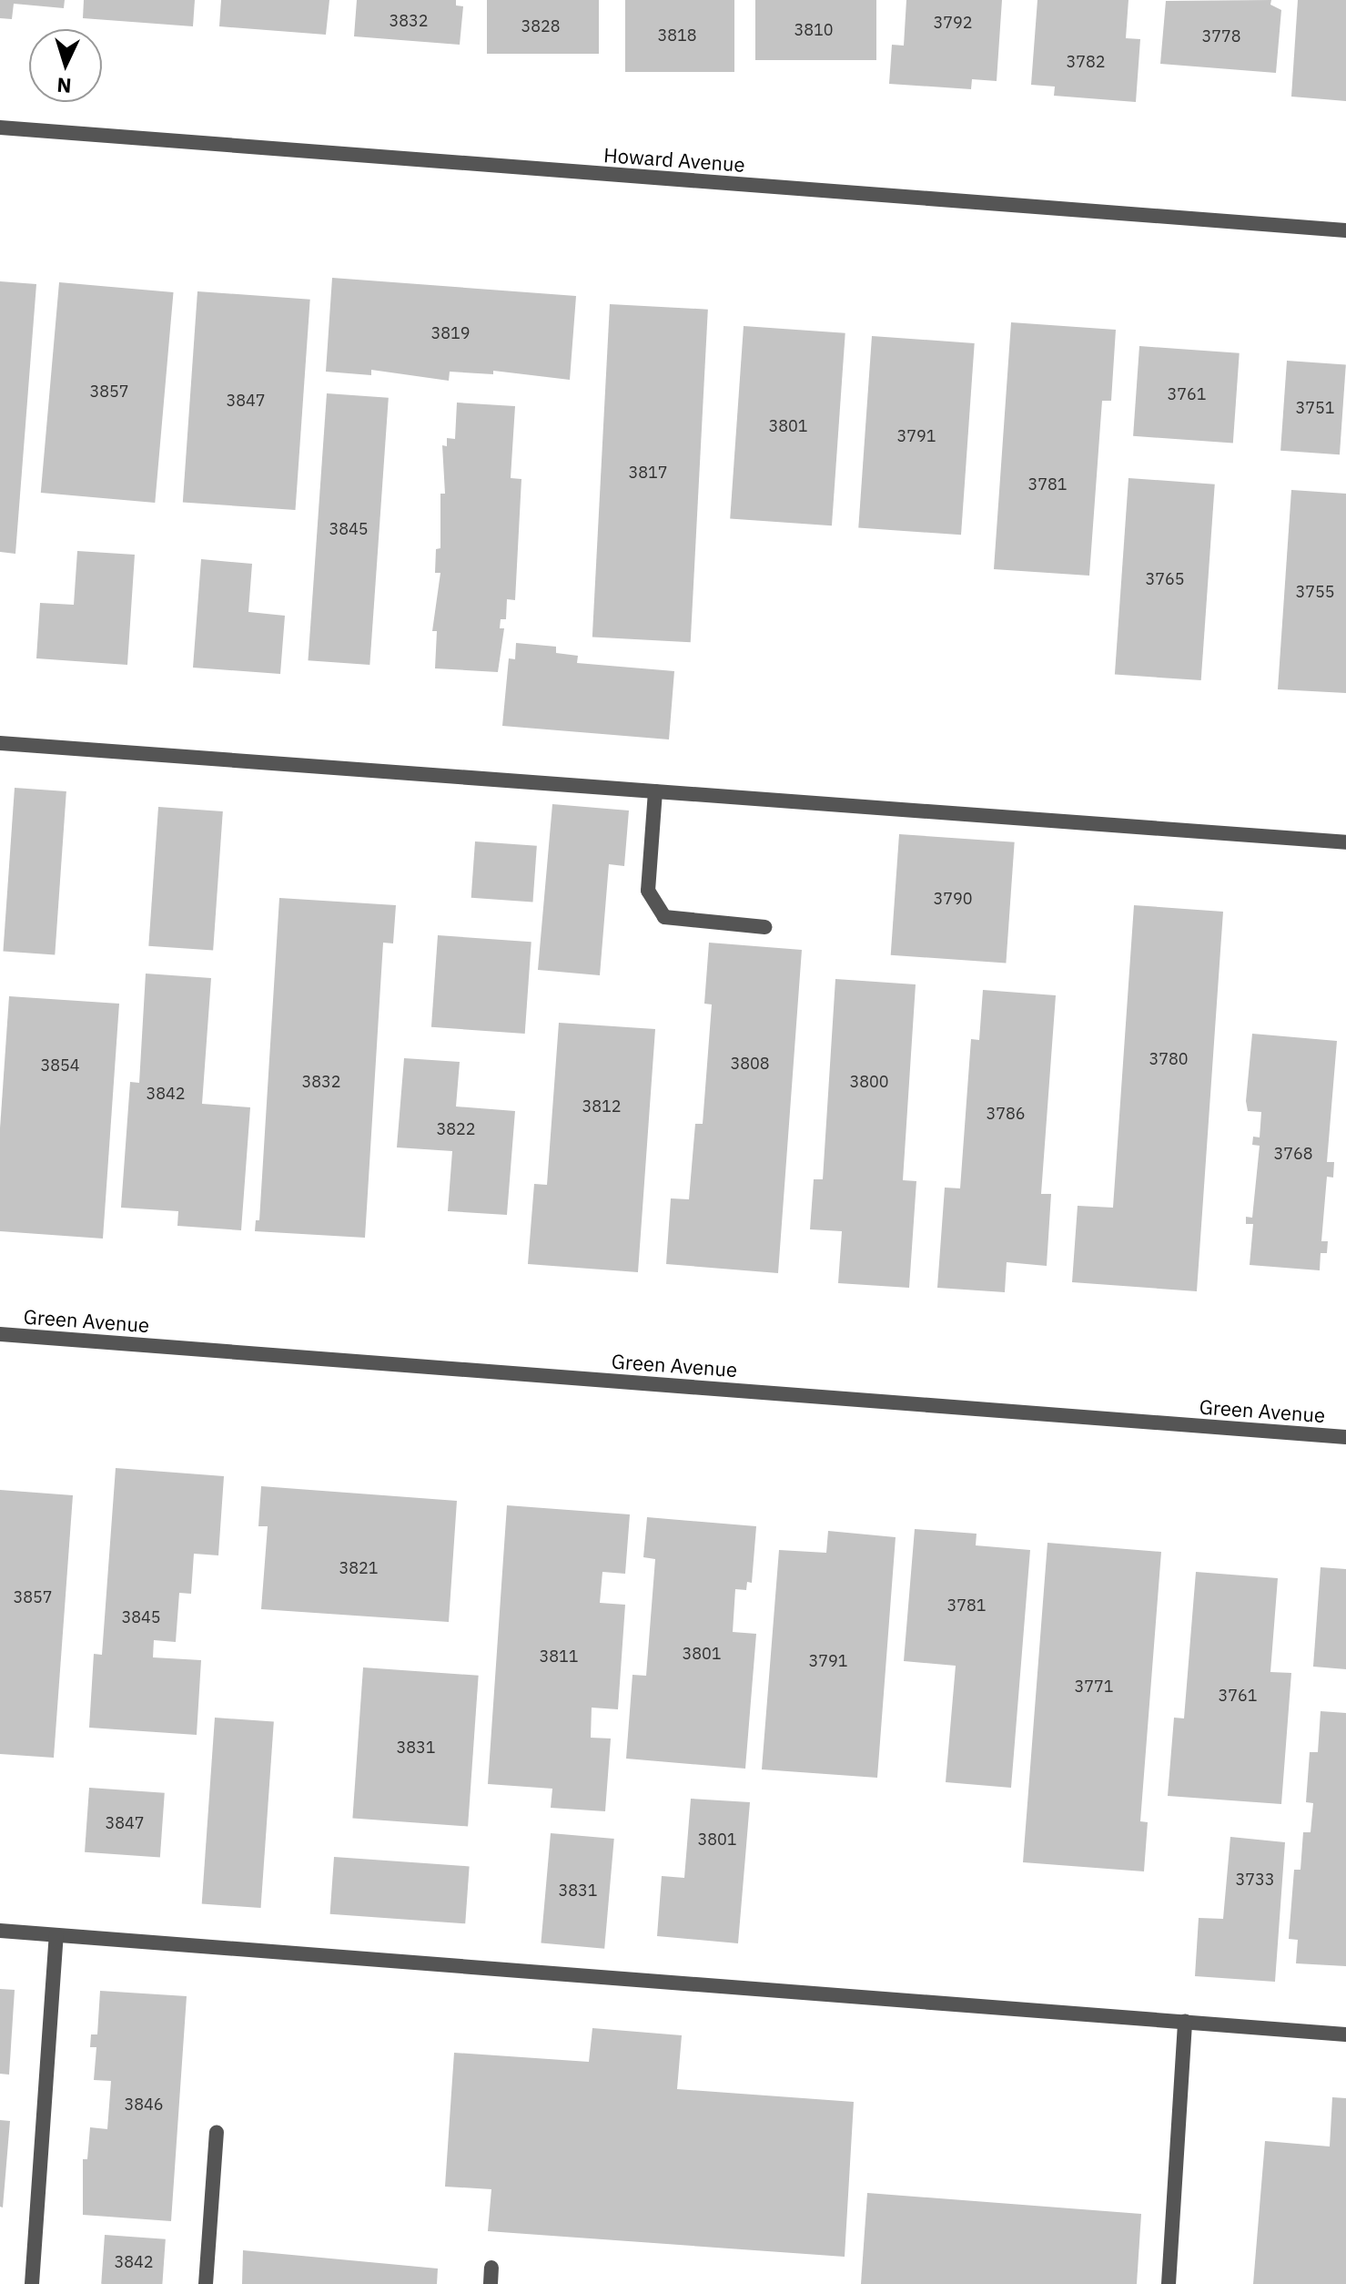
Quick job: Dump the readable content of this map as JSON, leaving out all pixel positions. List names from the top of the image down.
{
  "streets": {
    "street": ["Howard Avenue", "Green Avenue"]
  },
  "house_numbers": [
    "3832",
    "3792",
    "3828",
    "3810",
    "3818",
    "3778",
    "3782",
    "3819",
    "3857",
    "3761",
    "3847",
    "3751",
    "3801",
    "3791",
    "3817",
    "3781",
    "3845",
    "3765",
    "3755",
    "3790",
    "3780",
    "3808",
    "3854",
    "3832",
    "3800",
    "3842",
    "3812",
    "3786",
    "3822",
    "3768",
    "3821",
    "3857",
    "3781",
    "3845",
    "3801",
    "3811",
    "3791",
    "3771",
    "3761",
    "3831",
    "3847",
    "3801",
    "3733",
    "3831",
    "3846",
    "3842"
  ],
  "north": "bottom"
}
